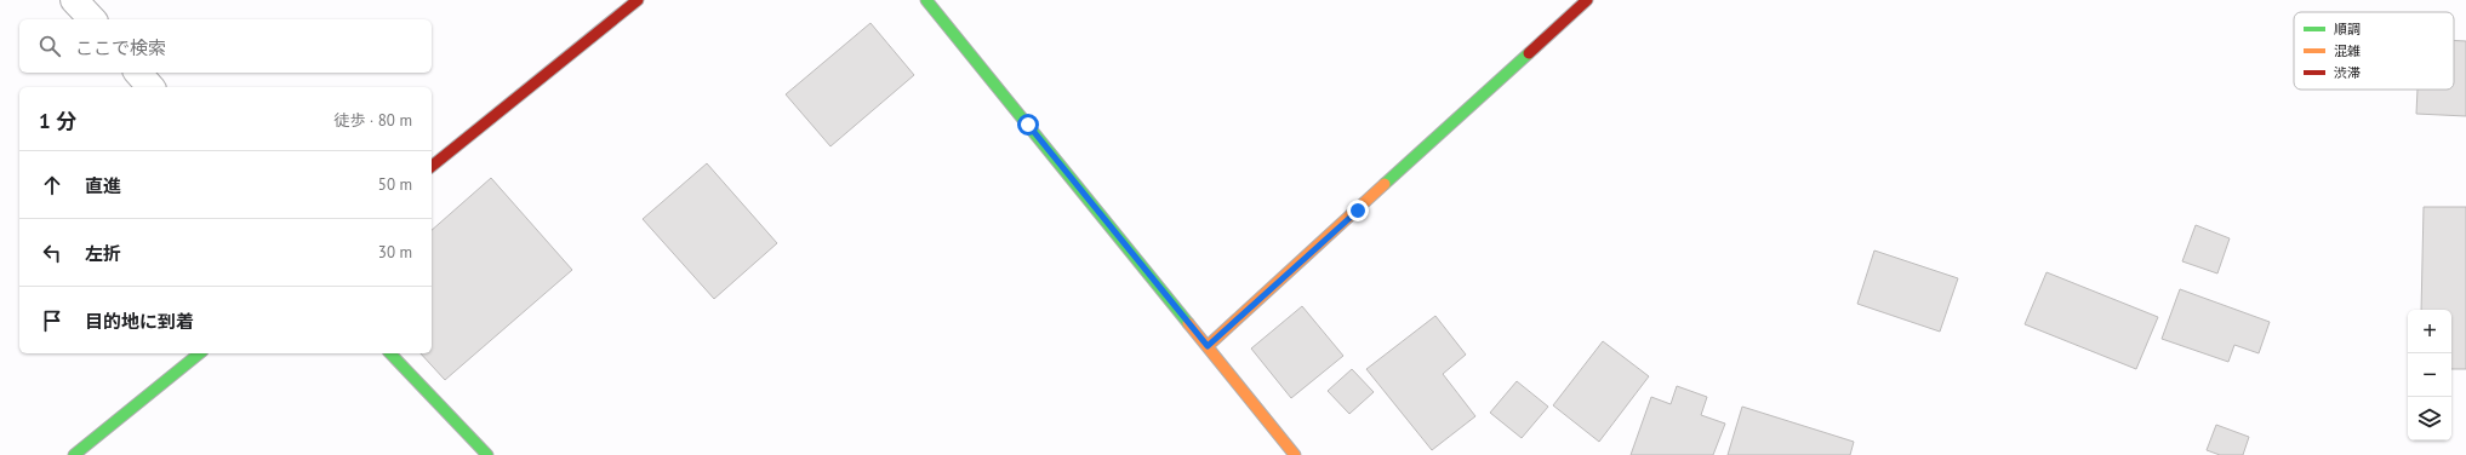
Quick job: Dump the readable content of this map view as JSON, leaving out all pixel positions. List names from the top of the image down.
{
  "legend": ["順調", "混雑", "渋滞"],
  "page": {
    "search": "ここで検索",
    "heading": ["1 分", "徒歩 · 80 m"],
    "list": [
      ["直進", "50 m"],
      ["左折", "30 m"],
      "目的地に到着"
    ],
    "map_buttons": ["+", "−"]
  }
}
